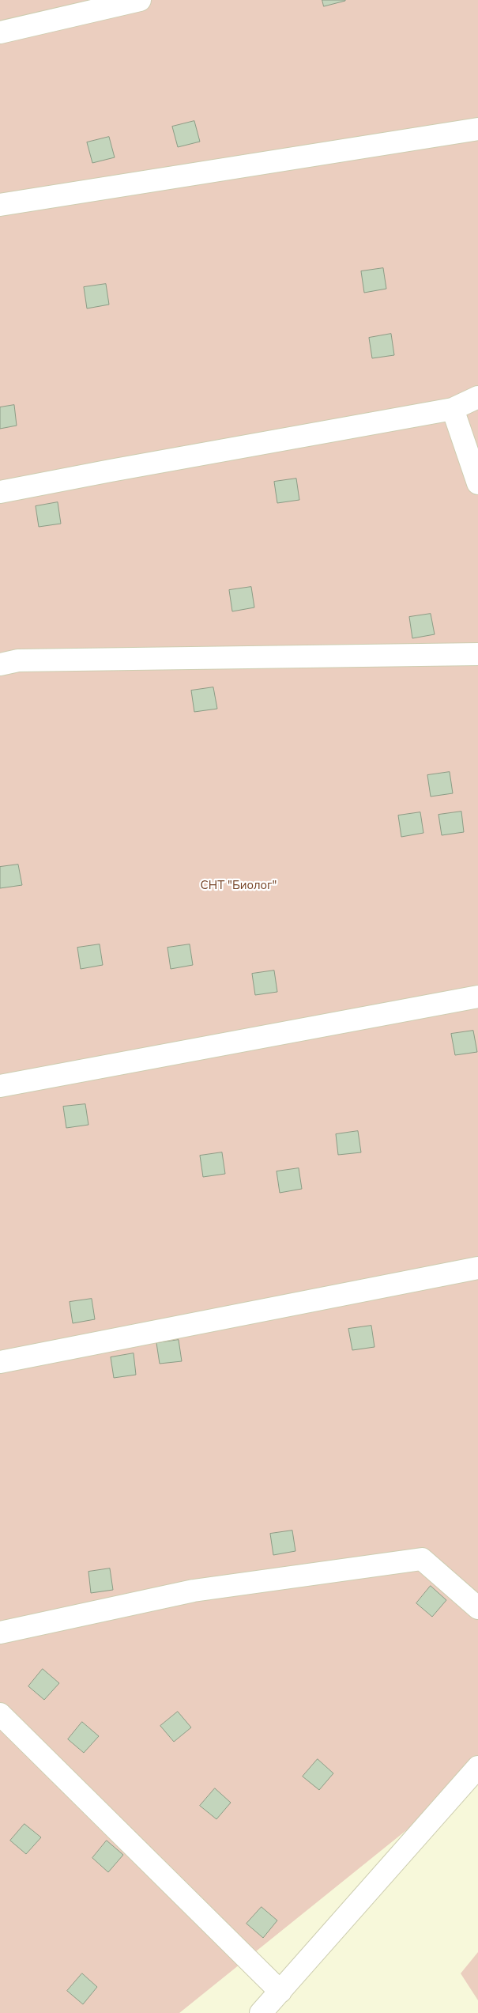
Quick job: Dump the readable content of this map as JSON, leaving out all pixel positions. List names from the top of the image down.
{
  "parks": ["СНТ \"Биолог\""]
}
